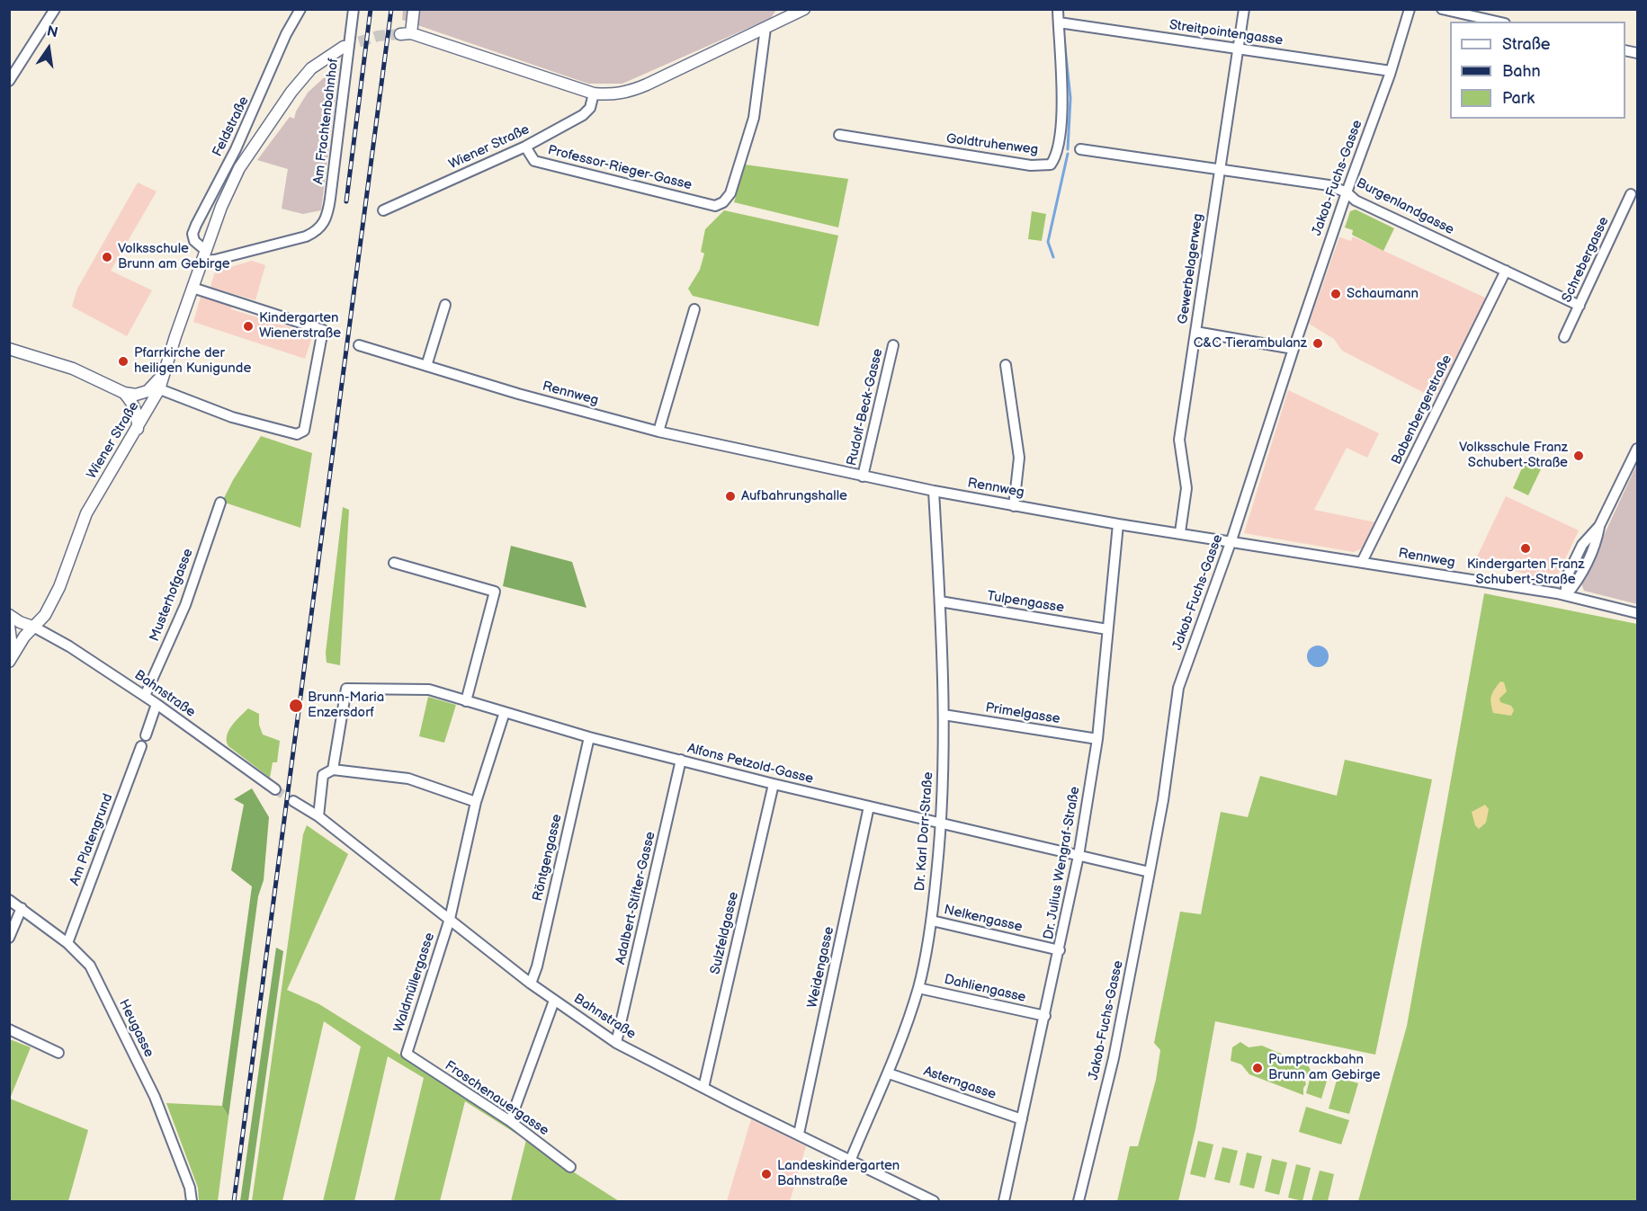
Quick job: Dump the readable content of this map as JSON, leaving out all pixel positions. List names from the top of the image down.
{
  "streets": {
    "main road": ["Wiener Straße"],
    "street": [
      "Streitpointengasse",
      "Am Frachtenbahnhof",
      "Feldstraße",
      "Goldtruhenweg",
      "Professor-Rieger-Gasse",
      "Jakob-Fuchs-Gasse",
      "Burgenlandgasse",
      "Schrebergasse",
      "Gewerbelagerweg",
      "Rennweg",
      "Rudolf-Beck-Gasse",
      "Babenbergerstraße",
      "Musterhofgasse",
      "Tulpengasse",
      "Bahnstraße",
      "Primelgasse",
      "Alfons Petzold-Gasse",
      "Dr. Karl Dorr-Straße",
      "Am Platengrund",
      "Röntgengasse",
      "Dr. Julius Wengraf-Straße",
      "Adalbert-Stifter-Gasse",
      "Nelkengasse",
      "Sulzfeldgasse",
      "Weidengasse",
      "Waldmüllergasse",
      "Dahliengasse",
      "Heugasse",
      "Asterngasse",
      "Froschenauergasse"
    ]
  },
  "crossings": [
    ["Streitpointengasse", "Goldtruhenweg"],
    ["Streitpointengasse", "Jakob-Fuchs-Gasse"],
    ["Streitpointengasse", "Gewerbelagerweg"],
    ["Am Frachtenbahnhof", "Feldstraße"],
    ["Wiener Straße", "Professor-Rieger-Gasse"],
    ["Wiener Straße", "Bahnstraße"],
    ["Jakob-Fuchs-Gasse", "Burgenlandgasse"],
    ["Jakob-Fuchs-Gasse", "Rennweg"],
    ["Jakob-Fuchs-Gasse", "Alfons Petzold-Gasse"],
    ["Burgenlandgasse", "Schrebergasse"],
    ["Burgenlandgasse", "Gewerbelagerweg"],
    ["Burgenlandgasse", "Babenbergerstraße"],
    ["Gewerbelagerweg", "Rennweg"],
    ["Rennweg", "Rudolf-Beck-Gasse"],
    ["Rennweg", "Babenbergerstraße"],
    ["Rennweg", "Dr. Karl Dorr-Straße"],
    ["Rennweg", "Dr. Julius Wengraf-Straße"],
    ["Musterhofgasse", "Bahnstraße"],
    ["Tulpengasse", "Dr. Karl Dorr-Straße"],
    ["Tulpengasse", "Dr. Julius Wengraf-Straße"],
    ["Bahnstraße", "Dr. Karl Dorr-Straße"],
    ["Bahnstraße", "Röntgengasse"],
    ["Bahnstraße", "Adalbert-Stifter-Gasse"],
    ["Bahnstraße", "Sulzfeldgasse"],
    ["Bahnstraße", "Weidengasse"],
    ["Bahnstraße", "Waldmüllergasse"],
    ["Primelgasse", "Dr. Karl Dorr-Straße"],
    ["Primelgasse", "Dr. Julius Wengraf-Straße"],
    ["Alfons Petzold-Gasse", "Dr. Karl Dorr-Straße"],
    ["Alfons Petzold-Gasse", "Röntgengasse"],
    ["Alfons Petzold-Gasse", "Dr. Julius Wengraf-Straße"],
    ["Alfons Petzold-Gasse", "Adalbert-Stifter-Gasse"],
    ["Alfons Petzold-Gasse", "Sulzfeldgasse"],
    ["Alfons Petzold-Gasse", "Weidengasse"],
    ["Alfons Petzold-Gasse", "Waldmüllergasse"],
    ["Dr. Karl Dorr-Straße", "Nelkengasse"],
    ["Dr. Karl Dorr-Straße", "Dahliengasse"],
    ["Dr. Karl Dorr-Straße", "Asterngasse"],
    ["Am Platengrund", "Heugasse"],
    ["Dr. Julius Wengraf-Straße", "Nelkengasse"],
    ["Dr. Julius Wengraf-Straße", "Dahliengasse"],
    ["Dr. Julius Wengraf-Straße", "Asterngasse"],
    ["Waldmüllergasse", "Froschenauergasse"]
  ],
  "places": [
    "Volksschule Brunn am Gebirge",
    "Schaumann",
    "Kindergarten Wienerstraße",
    "C&C Tierambulanz",
    "Pfarrkirche der heiligen Kunigunde",
    "Volksschule Franz Schubert-Straße",
    "Aufbahrungshalle",
    "Kindergarten Franz Schubert-Straße",
    "Brunn-Maria Enzersdorf",
    "Pumptrackbahn Brunn am Gebirge",
    "Landeskindergarten Bahnstraße"
  ],
  "legend": ["Straße", "Bahn", "Park"],
  "north": "top"
}
